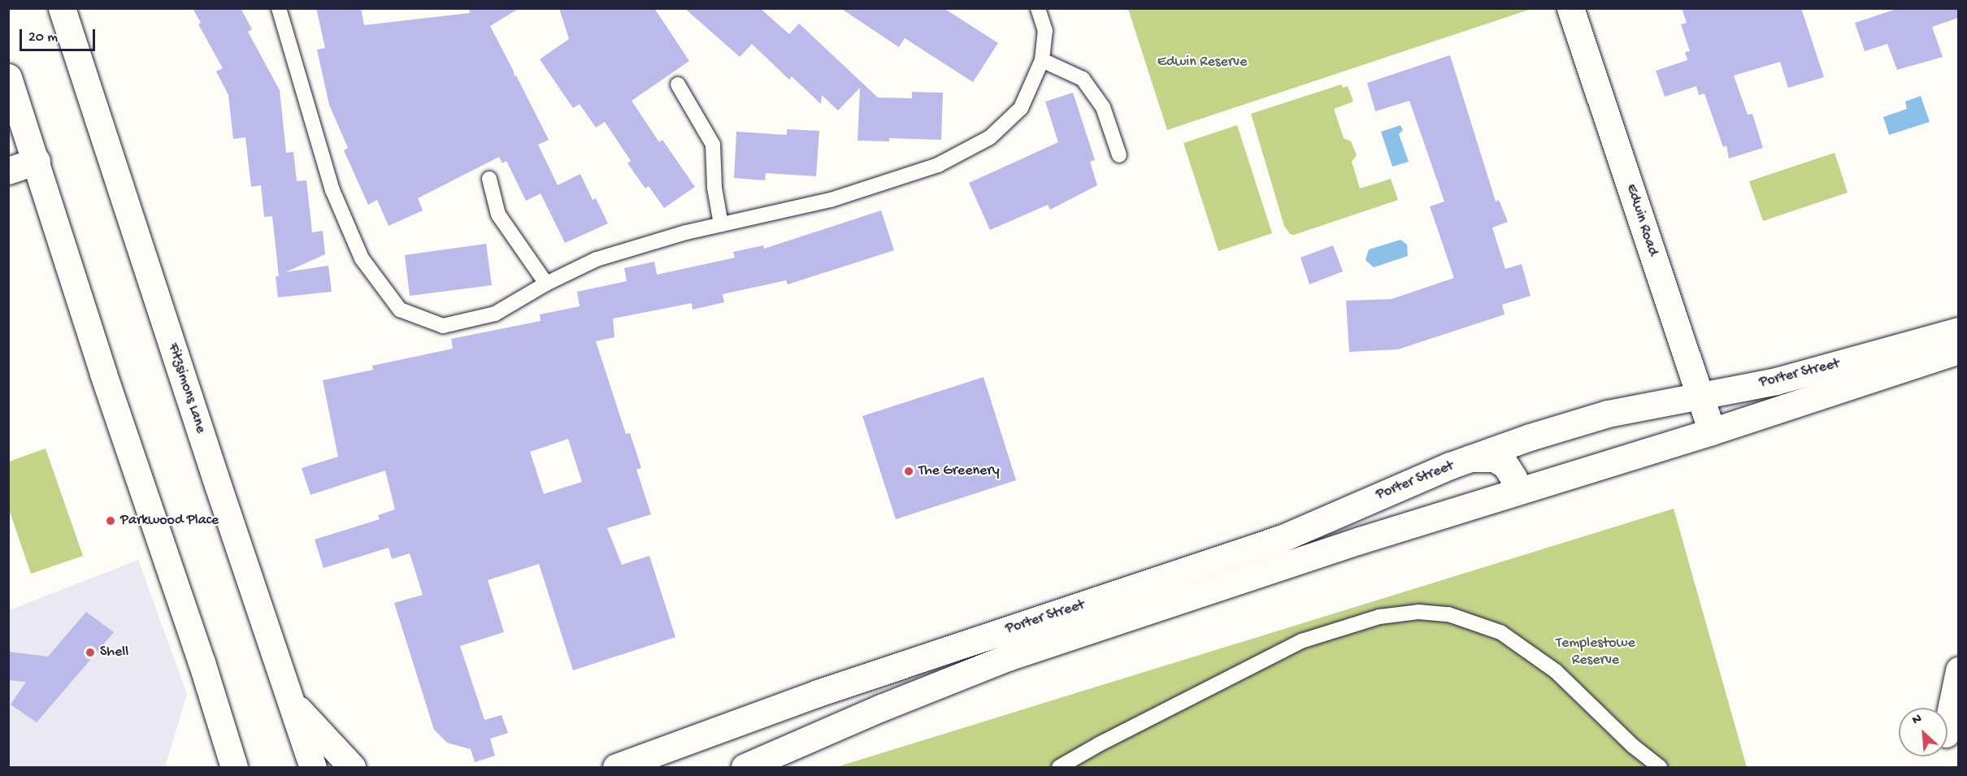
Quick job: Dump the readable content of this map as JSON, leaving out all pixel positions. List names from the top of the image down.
{
  "streets": {
    "main road": ["Edwin Road", "Porter Street", "Fitzsimons Lane"]
  },
  "crossings": [
    ["Edwin Road", "Porter Street"]
  ],
  "parks": ["Edwin Reserve", "Templestowe Reserve"],
  "places": ["The Greenery", "Parkwood Place", "Shell"],
  "scale_bar": "20 m",
  "north": "top left"
}
